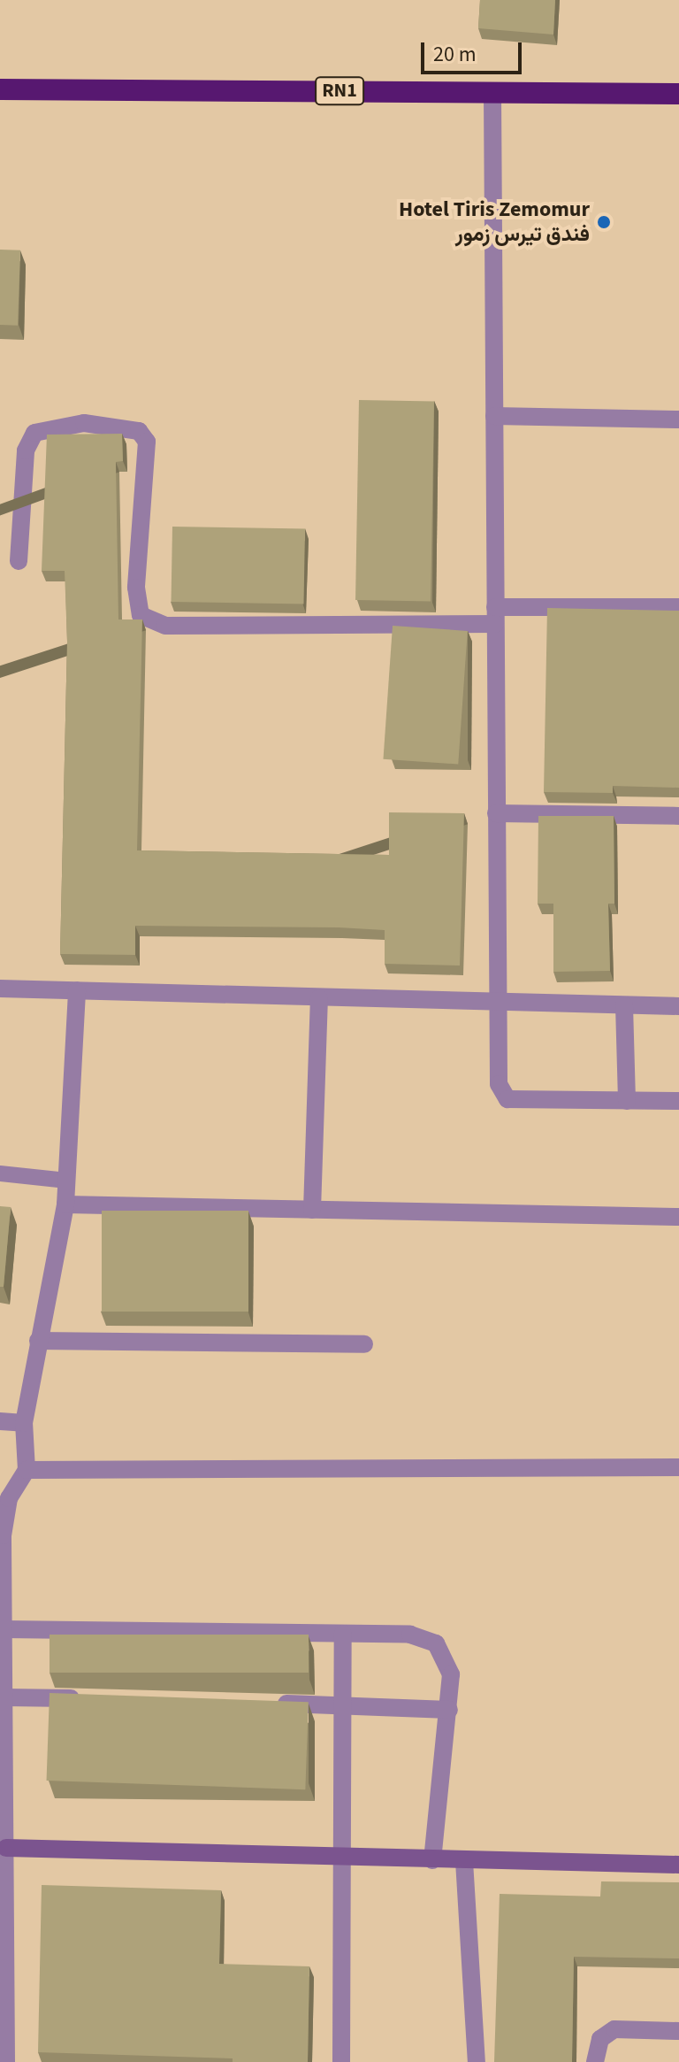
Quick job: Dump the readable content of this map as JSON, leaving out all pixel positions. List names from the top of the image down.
{
  "streets": {
    "highway": ["RN1"]
  },
  "places": ["Hotel Tiris Zemomur فندق تيرس زمور"],
  "scale_bar": "20 m"
}
